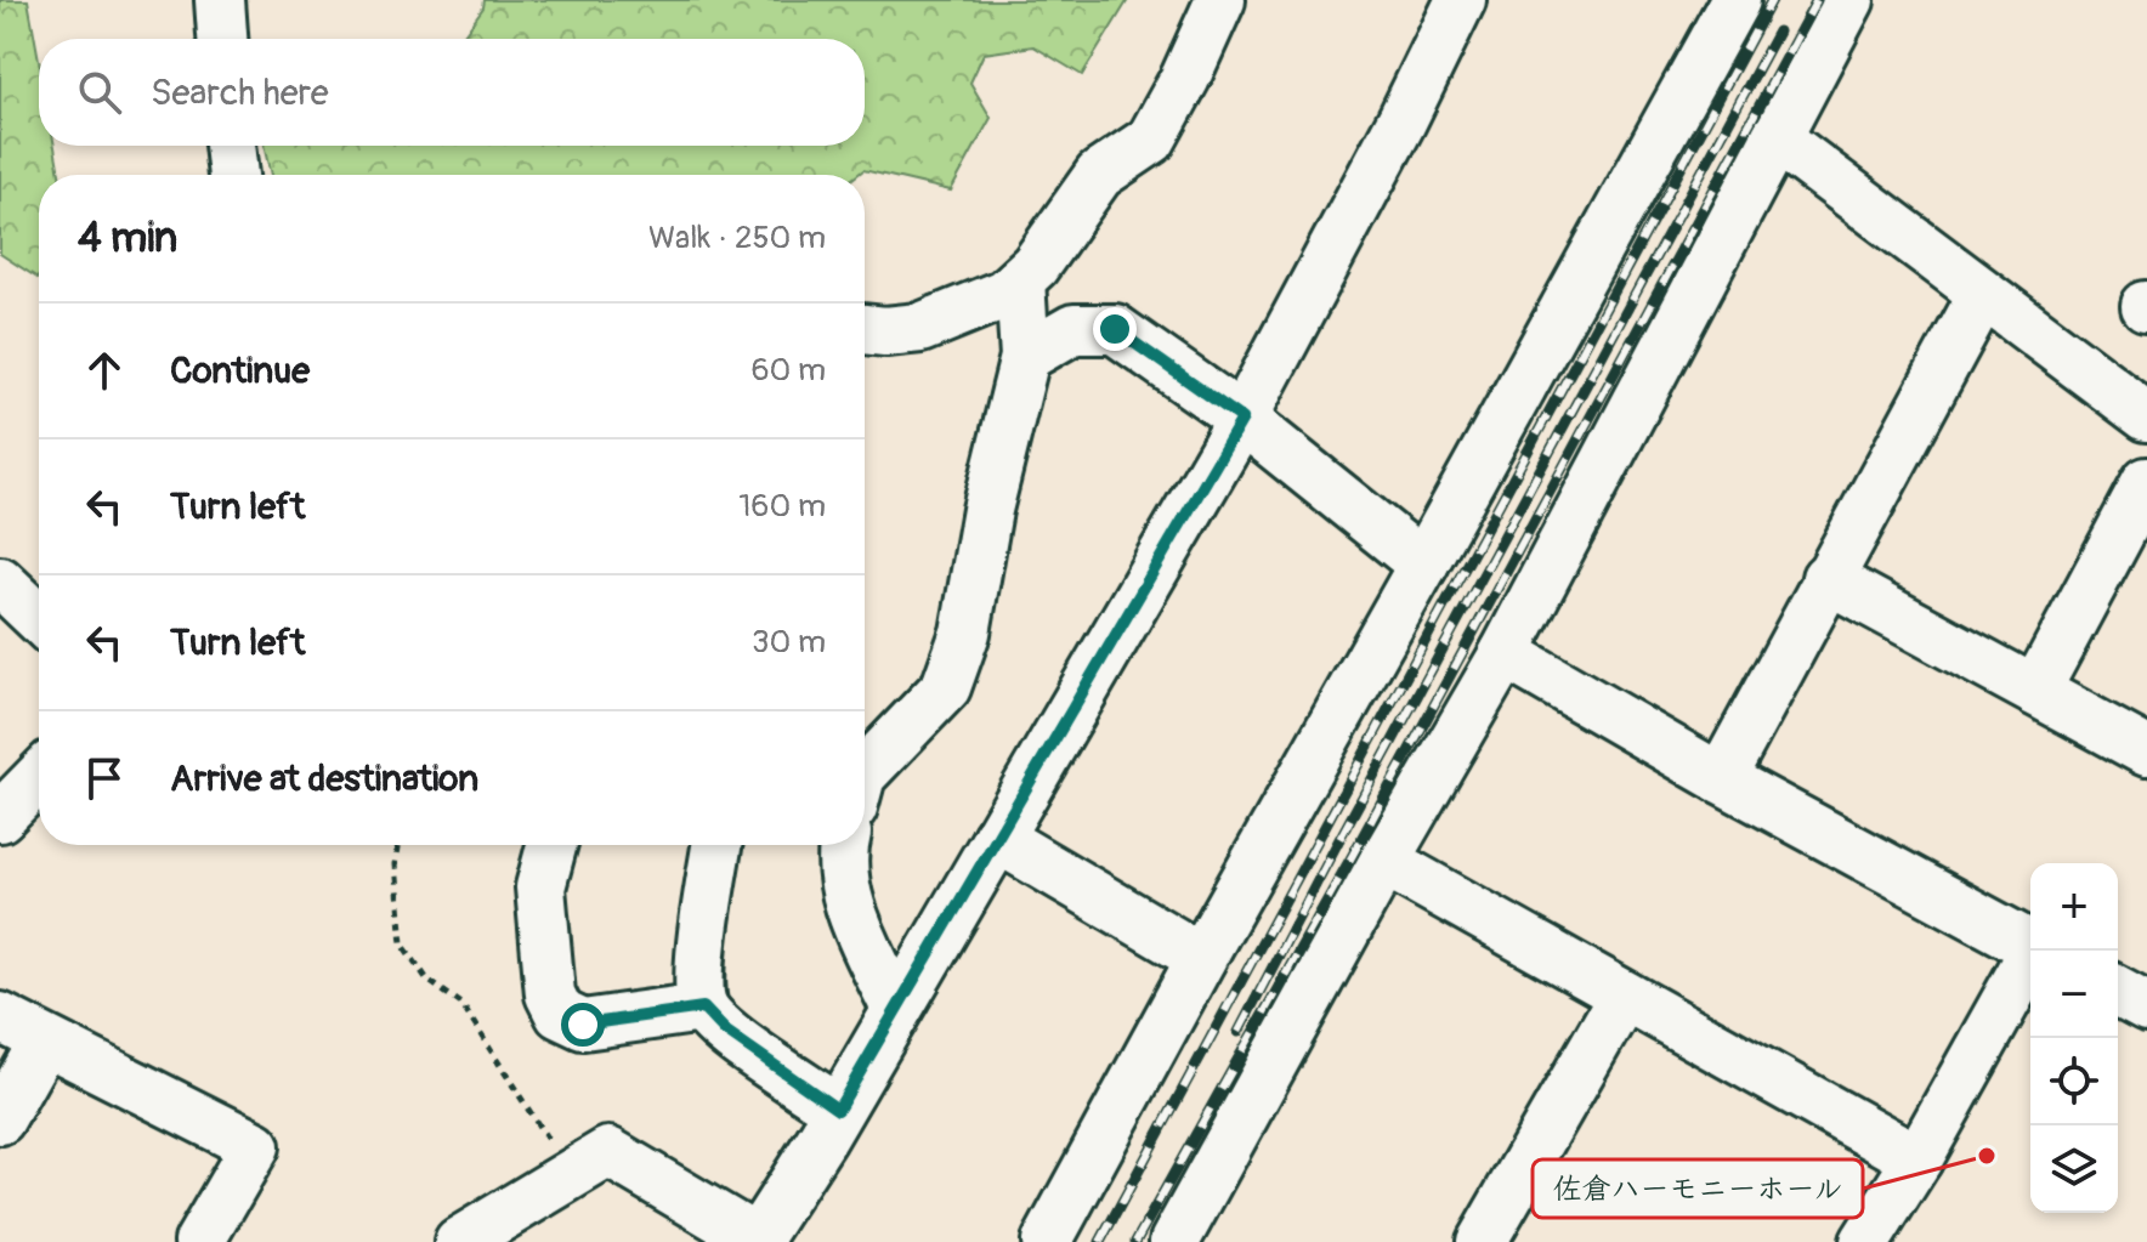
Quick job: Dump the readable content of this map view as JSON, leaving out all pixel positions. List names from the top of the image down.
{
  "places": ["佐倉ハーモニーホール"],
  "page": {
    "search": "Search here",
    "heading": ["4 min", "Walk · 250 m"],
    "list": [
      ["Continue", "60 m"],
      ["Turn left", "160 m"],
      ["Turn left", "30 m"],
      "Arrive at destination"
    ],
    "map_buttons": ["+", "−"]
  }
}
